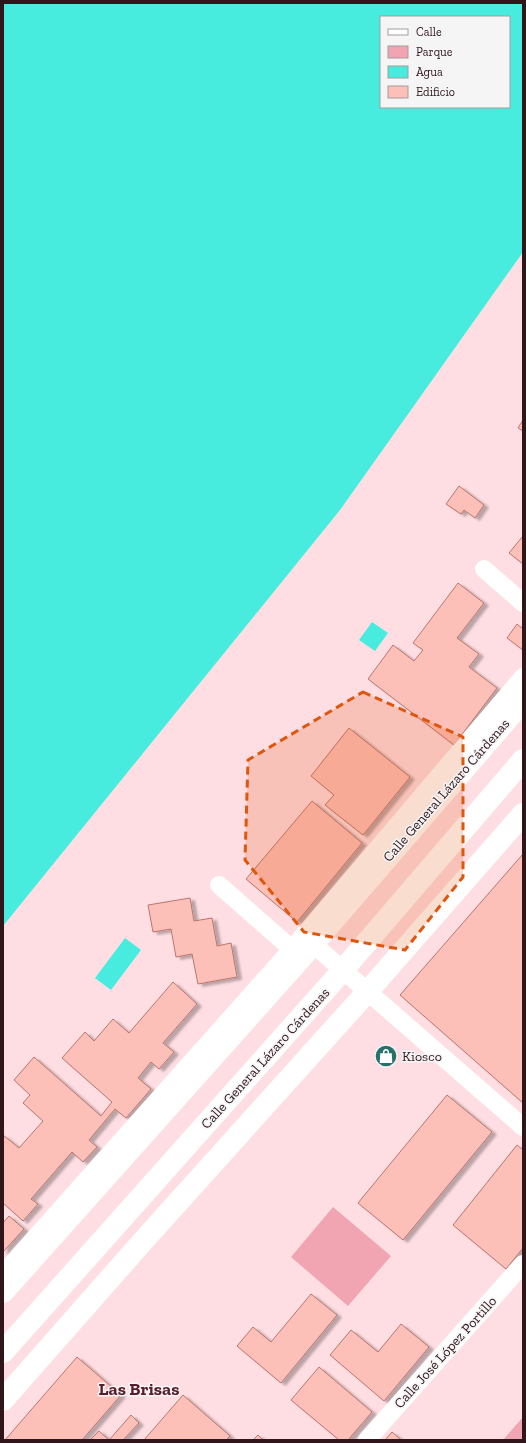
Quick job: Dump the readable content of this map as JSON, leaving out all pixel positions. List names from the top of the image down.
{
  "streets": {
    "street": ["Calle General Lázaro Cárdenas", "Calle José López Portillo"]
  },
  "districts": ["Las Brisas"],
  "places": {
    "shop": ["Kiosco"]
  },
  "legend": [
    "Calle",
    "Parque",
    "Agua",
    "Edificio"
  ]
}
